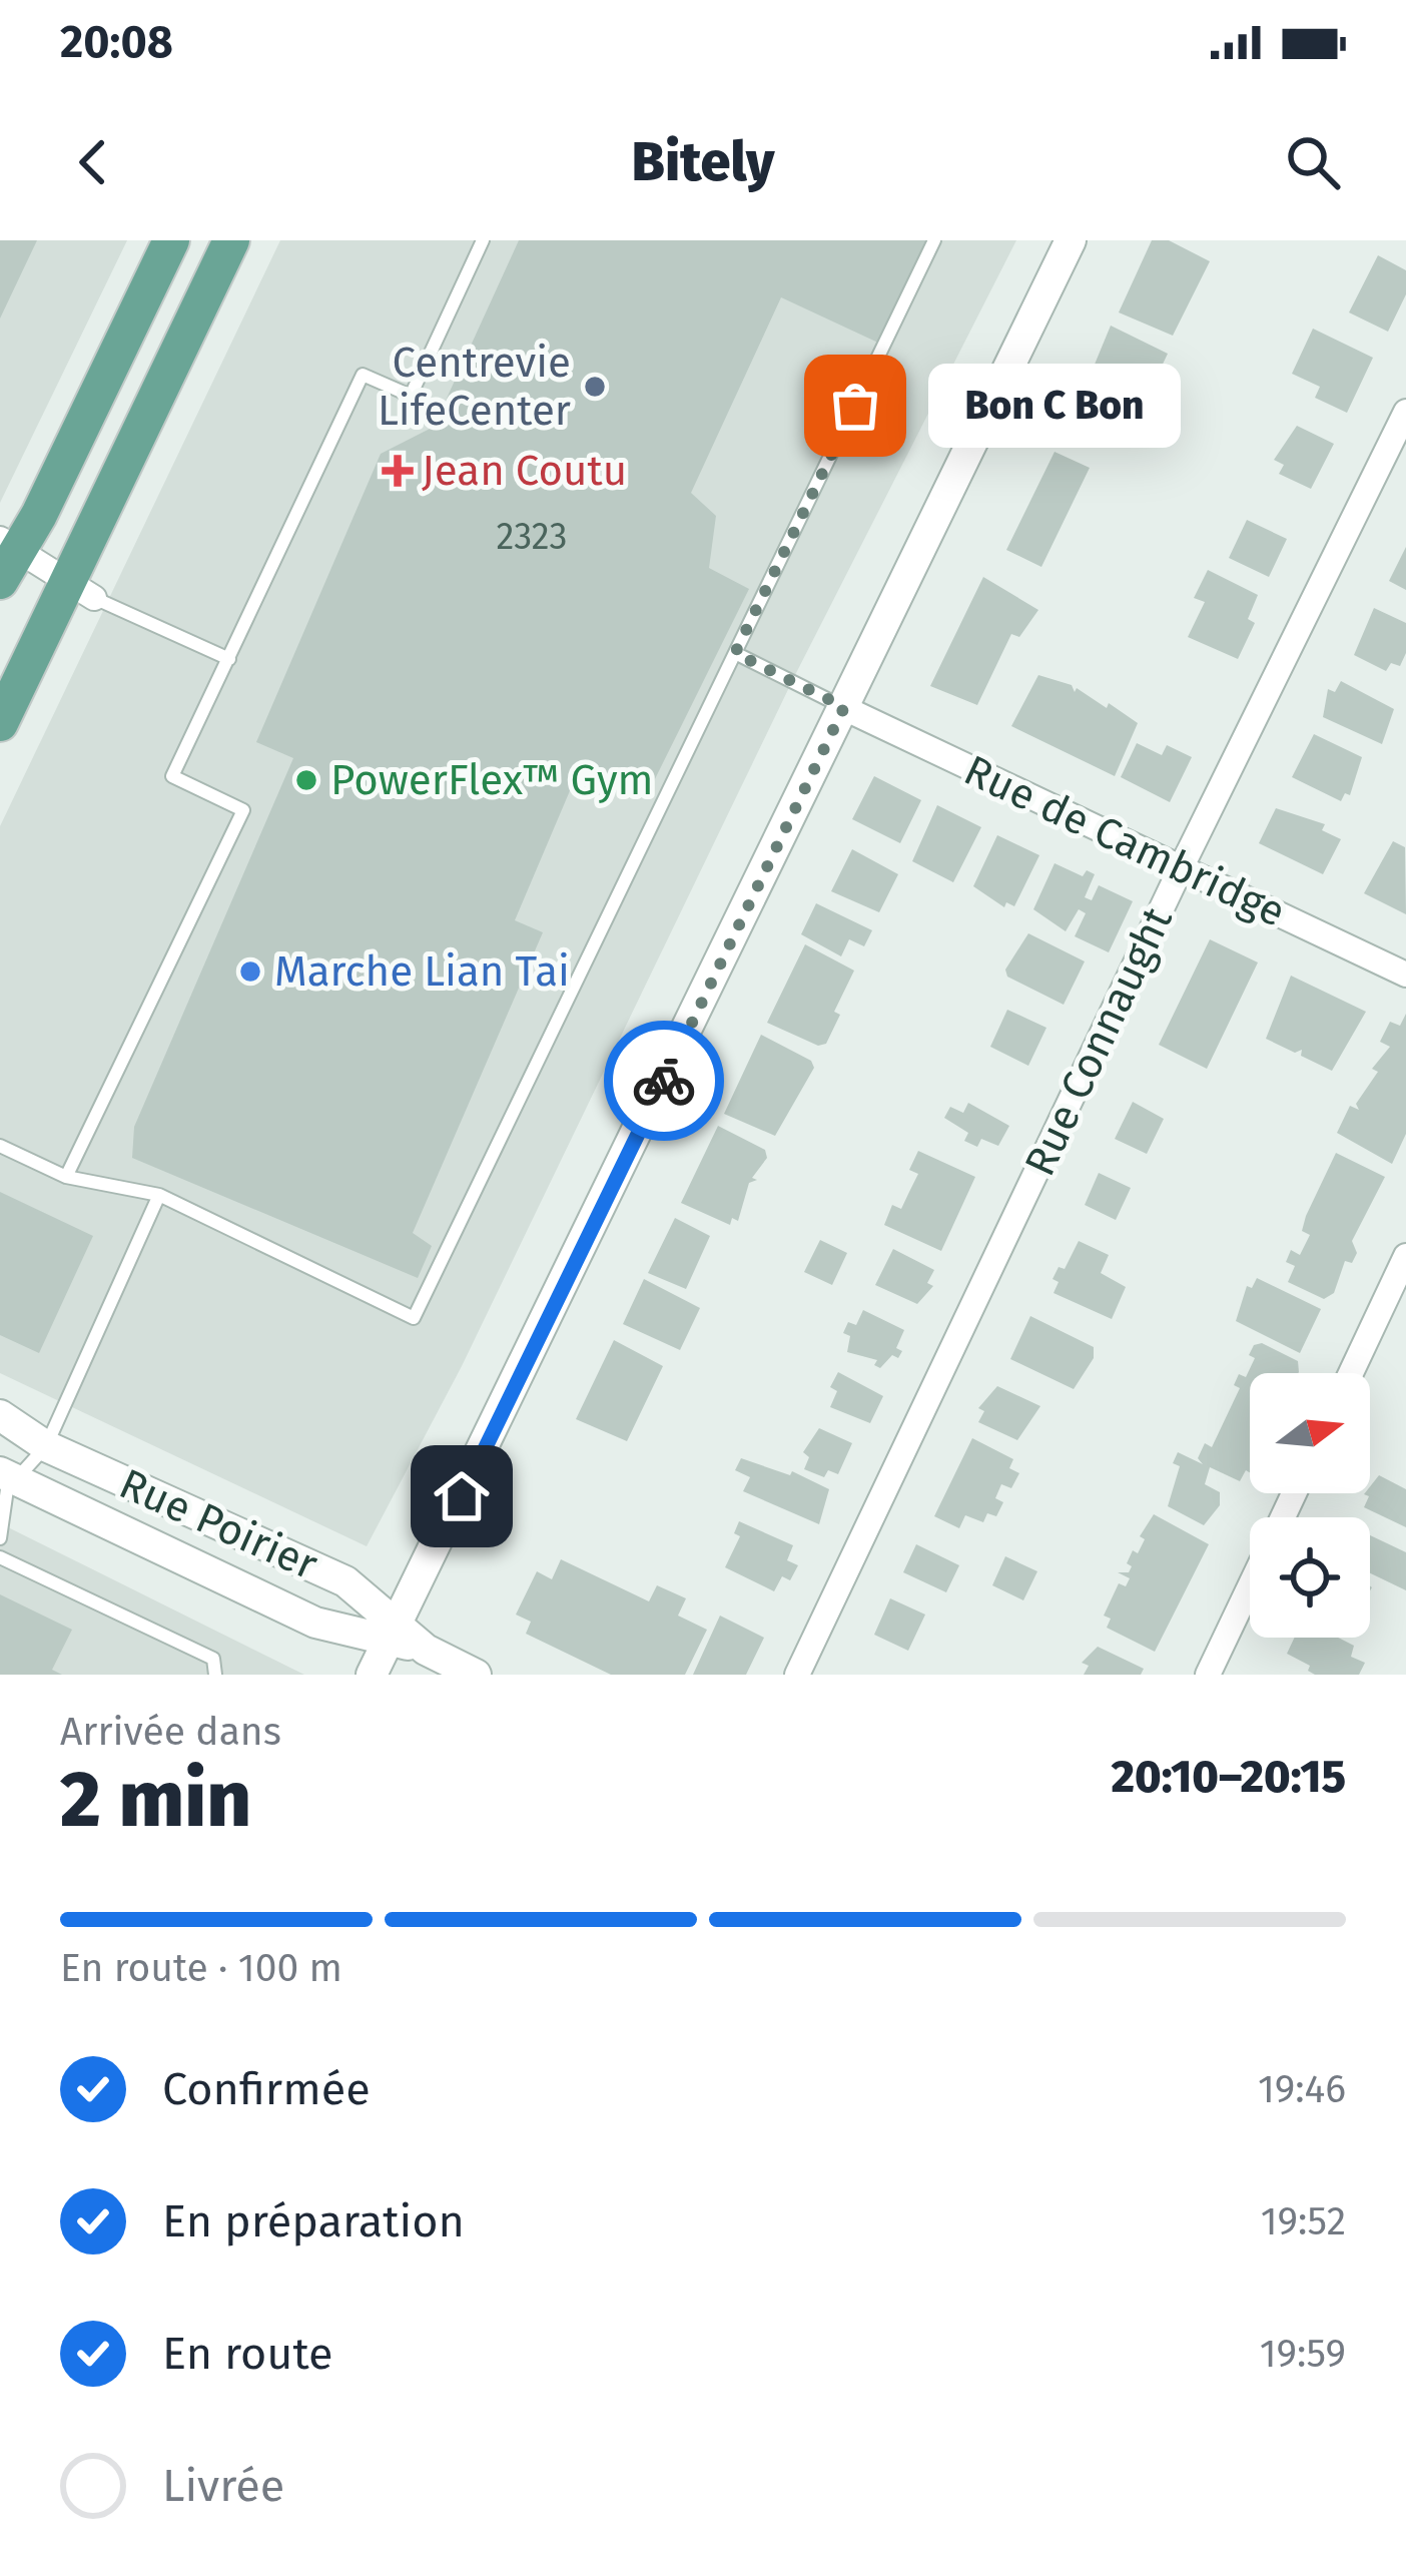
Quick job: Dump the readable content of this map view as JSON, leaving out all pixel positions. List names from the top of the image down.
{
  "streets": {
    "street": ["Rue de Cambridge", "Rue Connaught", "Rue Poirier"]
  },
  "crossings": [
    ["Rue de Cambridge", "Rue Connaught"]
  ],
  "places": {
    "other": [
      "Centrevie LifeCenter",
      "Bon C Bon",
      "PowerFlex™ Gym",
      "Marche Lian Tai"
    ],
    "health": ["Jean Coutu"]
  },
  "house_numbers": ["2323"],
  "north": "right",
  "page": {
    "status": "20:08",
    "header": "Bitely",
    "bubble": "Bon C Bon",
    "heading": ["2 min", "Arrivée dans", "20:10–20:15"],
    "bar": "En route · 100 m",
    "list": [
      ["Confirmée", "19:46"],
      ["En préparation", "19:52"],
      ["En route", "19:59"],
      "Livrée"
    ]
  }
}
